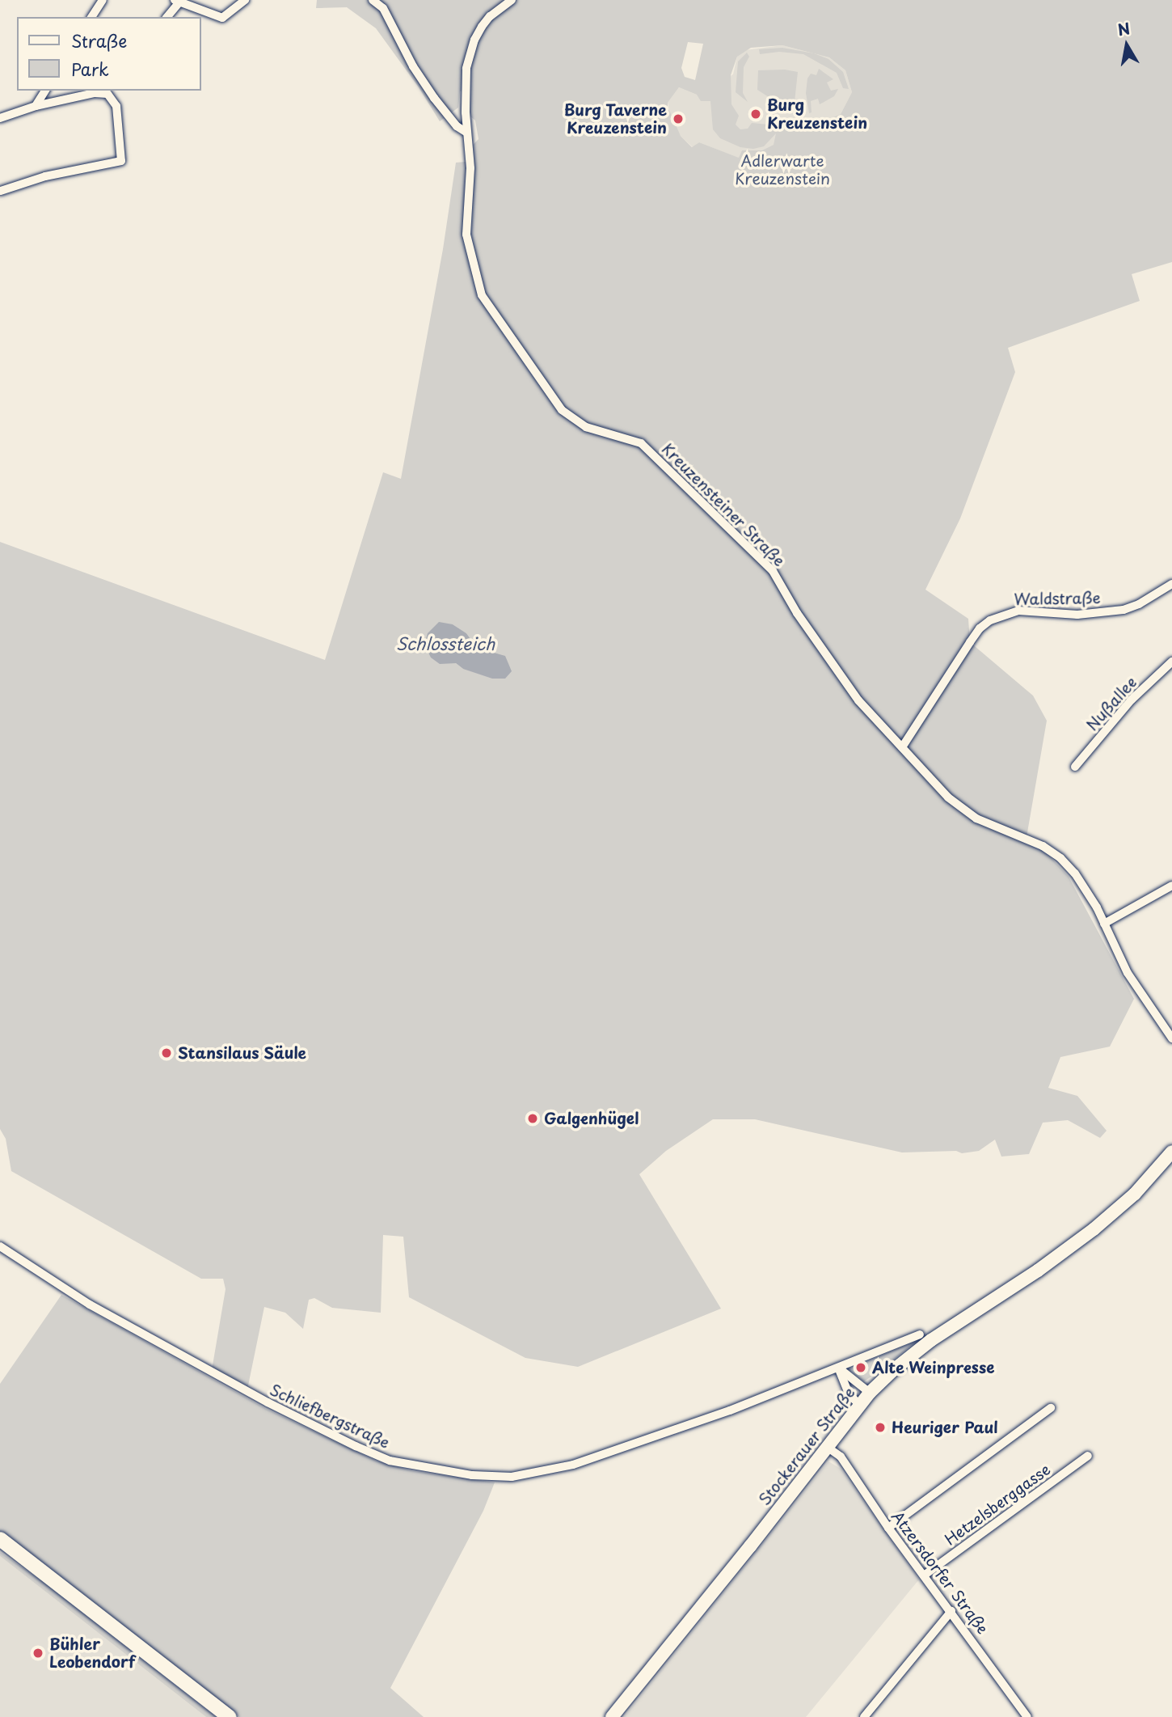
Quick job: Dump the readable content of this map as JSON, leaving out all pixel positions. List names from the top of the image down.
{
  "streets": {
    "street": [
      "Kreuzensteiner Straße",
      "Waldstraße",
      "Nußallee",
      "Schliefbergstraße",
      "Stockerauer Straße",
      "Hetzelsberggasse",
      "Atzersdorfer Straße"
    ]
  },
  "crossings": [
    ["Kreuzensteiner Straße", "Waldstraße"],
    ["Stockerauer Straße", "Atzersdorfer Straße"],
    ["Hetzelsberggasse", "Atzersdorfer Straße"]
  ],
  "water": ["Schlossteich"],
  "parks": ["Adlerwarte Kreuzenstein"],
  "places": [
    "Burg Kreuzenstein",
    "Burg Taverne Kreuzenstein",
    "Stansilaus Säule",
    "Galgenhügel",
    "Alte Weinpresse",
    "Heuriger Paul",
    "Bühler Leobendorf"
  ],
  "legend": ["Straße", "Park"],
  "north": "top"
}
